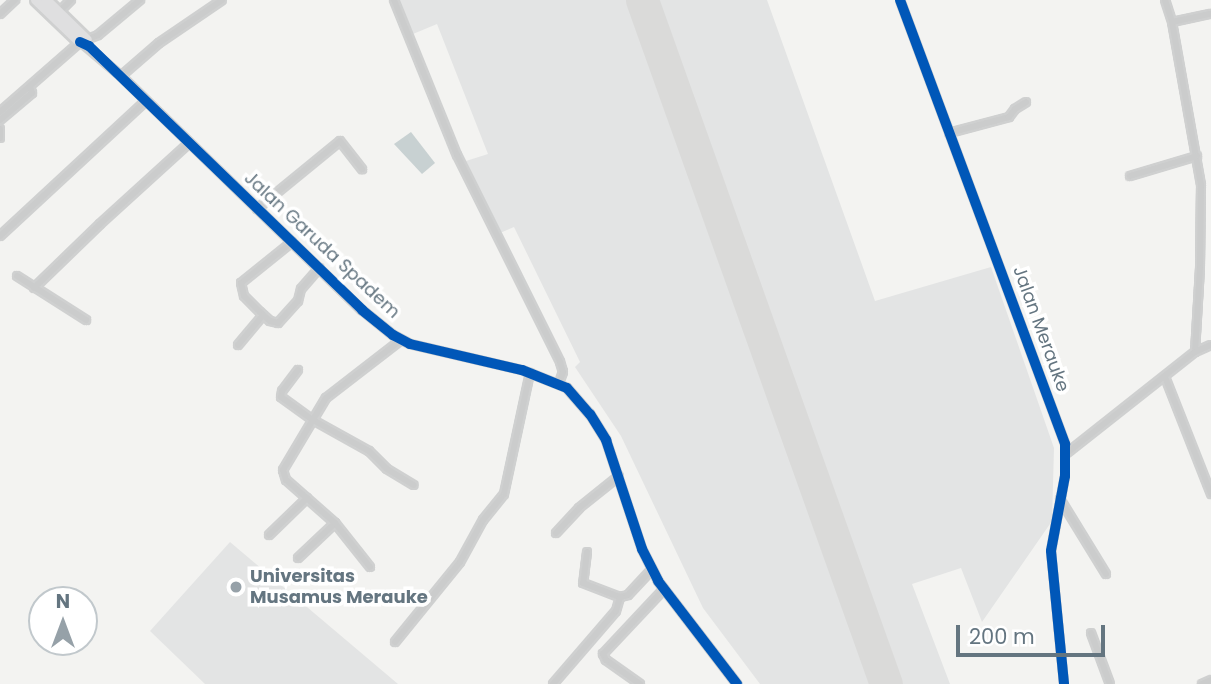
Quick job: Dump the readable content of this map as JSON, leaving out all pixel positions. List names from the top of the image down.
{
  "streets": {
    "street": ["Jalan Garuda Spadem", "Jalan Merauke"]
  },
  "places": ["Universitas Musamus Merauke"],
  "scale_bar": "200 m",
  "north": "top"
}
